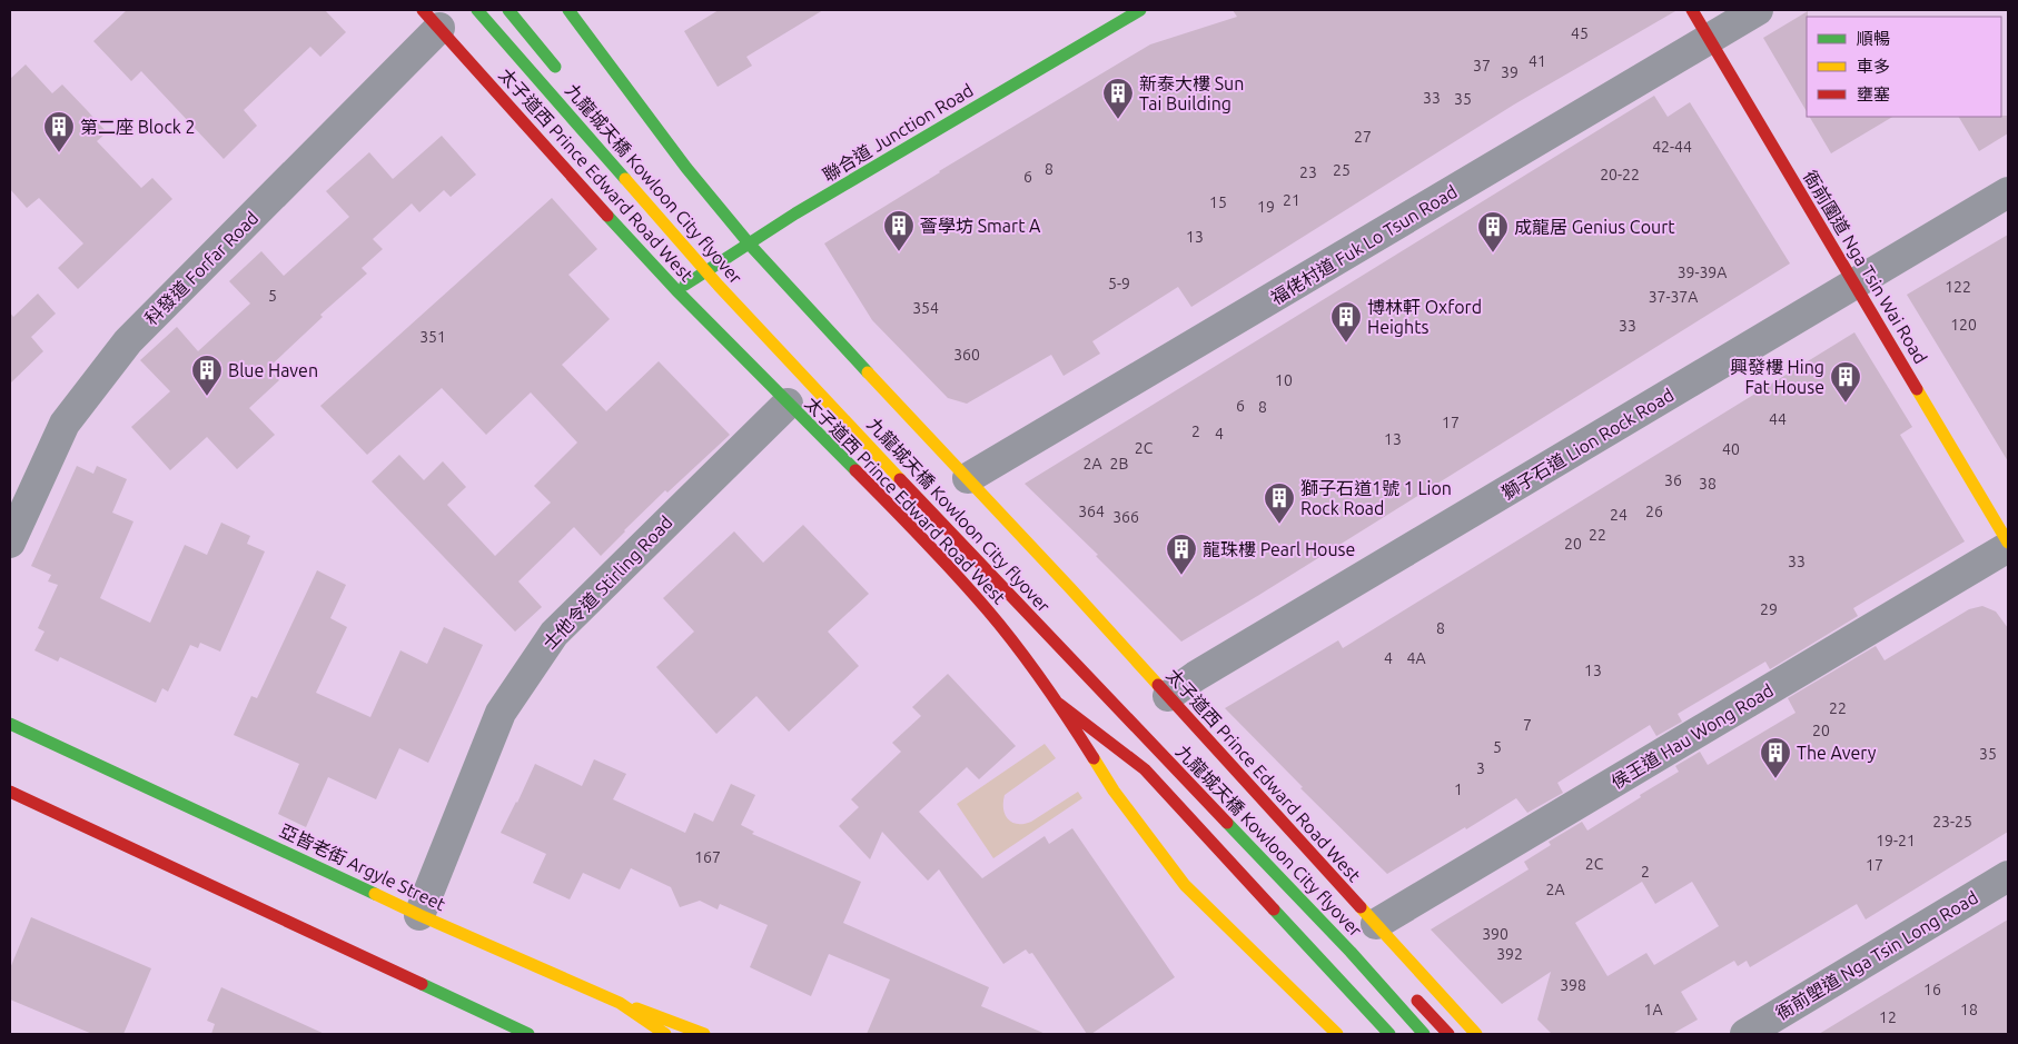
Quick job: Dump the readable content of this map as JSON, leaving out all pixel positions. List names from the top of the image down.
{
  "streets": {
    "main road": [
      "聯合道 Junction Road",
      "太子道西 Prince Edward Road West",
      "九龍城天橋 Kowloon City flyover",
      "衙前圍道 Nga Tsin Wai Road",
      "亞皆老街 Argyle Street"
    ],
    "street": [
      "福佬村道 Fuk Lo Tsun Road",
      "科發道 Forfar Road",
      "獅子石道 Lion Rock Road",
      "士他令道 Stirling Road",
      "侯王道 Hau Wong Road",
      "衙前塱道 Nga Tsin Long Road"
    ]
  },
  "crossings": [
    ["聯合道 Junction Road", "太子道西 Prince Edward Road West"],
    ["太子道西 Prince Edward Road West", "福佬村道 Fuk Lo Tsun Road"],
    ["太子道西 Prince Edward Road West", "科發道 Forfar Road"],
    ["太子道西 Prince Edward Road West", "獅子石道 Lion Rock Road"],
    ["太子道西 Prince Edward Road West", "士他令道 Stirling Road"],
    ["太子道西 Prince Edward Road West", "侯王道 Hau Wong Road"],
    ["福佬村道 Fuk Lo Tsun Road", "衙前圍道 Nga Tsin Wai Road"],
    ["衙前圍道 Nga Tsin Wai Road", "獅子石道 Lion Rock Road"],
    ["士他令道 Stirling Road", "亞皆老街 Argyle Street"]
  ],
  "places": {
    "building": [
      "新泰大樓 Sun Tai Building",
      "第二座 Block 2",
      "薈學坊 Smart A",
      "成龍居 Genius Court",
      "博林軒 Oxford Heights",
      "Blue Haven",
      "興發樓 Hing Fat House",
      "獅子石道1號 1 Lion Rock Road",
      "龍珠樓 Pearl House",
      "The Avery"
    ]
  },
  "house_numbers": [
    "45",
    "41",
    "37",
    "39",
    "33",
    "35",
    "27",
    "42-44",
    "8",
    "25",
    "23",
    "20-22",
    "6",
    "21",
    "15",
    "19",
    "13",
    "39-39A",
    "5-9",
    "122",
    "5",
    "37-37A",
    "354",
    "120",
    "33",
    "351",
    "360",
    "10",
    "6",
    "8",
    "44",
    "17",
    "2",
    "4",
    "13",
    "2C",
    "40",
    "2A",
    "2B",
    "36",
    "38",
    "364",
    "26",
    "24",
    "366",
    "22",
    "20",
    "33",
    "29",
    "8",
    "4",
    "4A",
    "13",
    "22",
    "7",
    "20",
    "5",
    "35",
    "3",
    "1",
    "23-25",
    "19-21",
    "167",
    "2C",
    "17",
    "2",
    "2A",
    "390",
    "392",
    "398",
    "16",
    "1A",
    "18",
    "12"
  ],
  "legend": ["順暢", "車多", "壅塞"]
}
